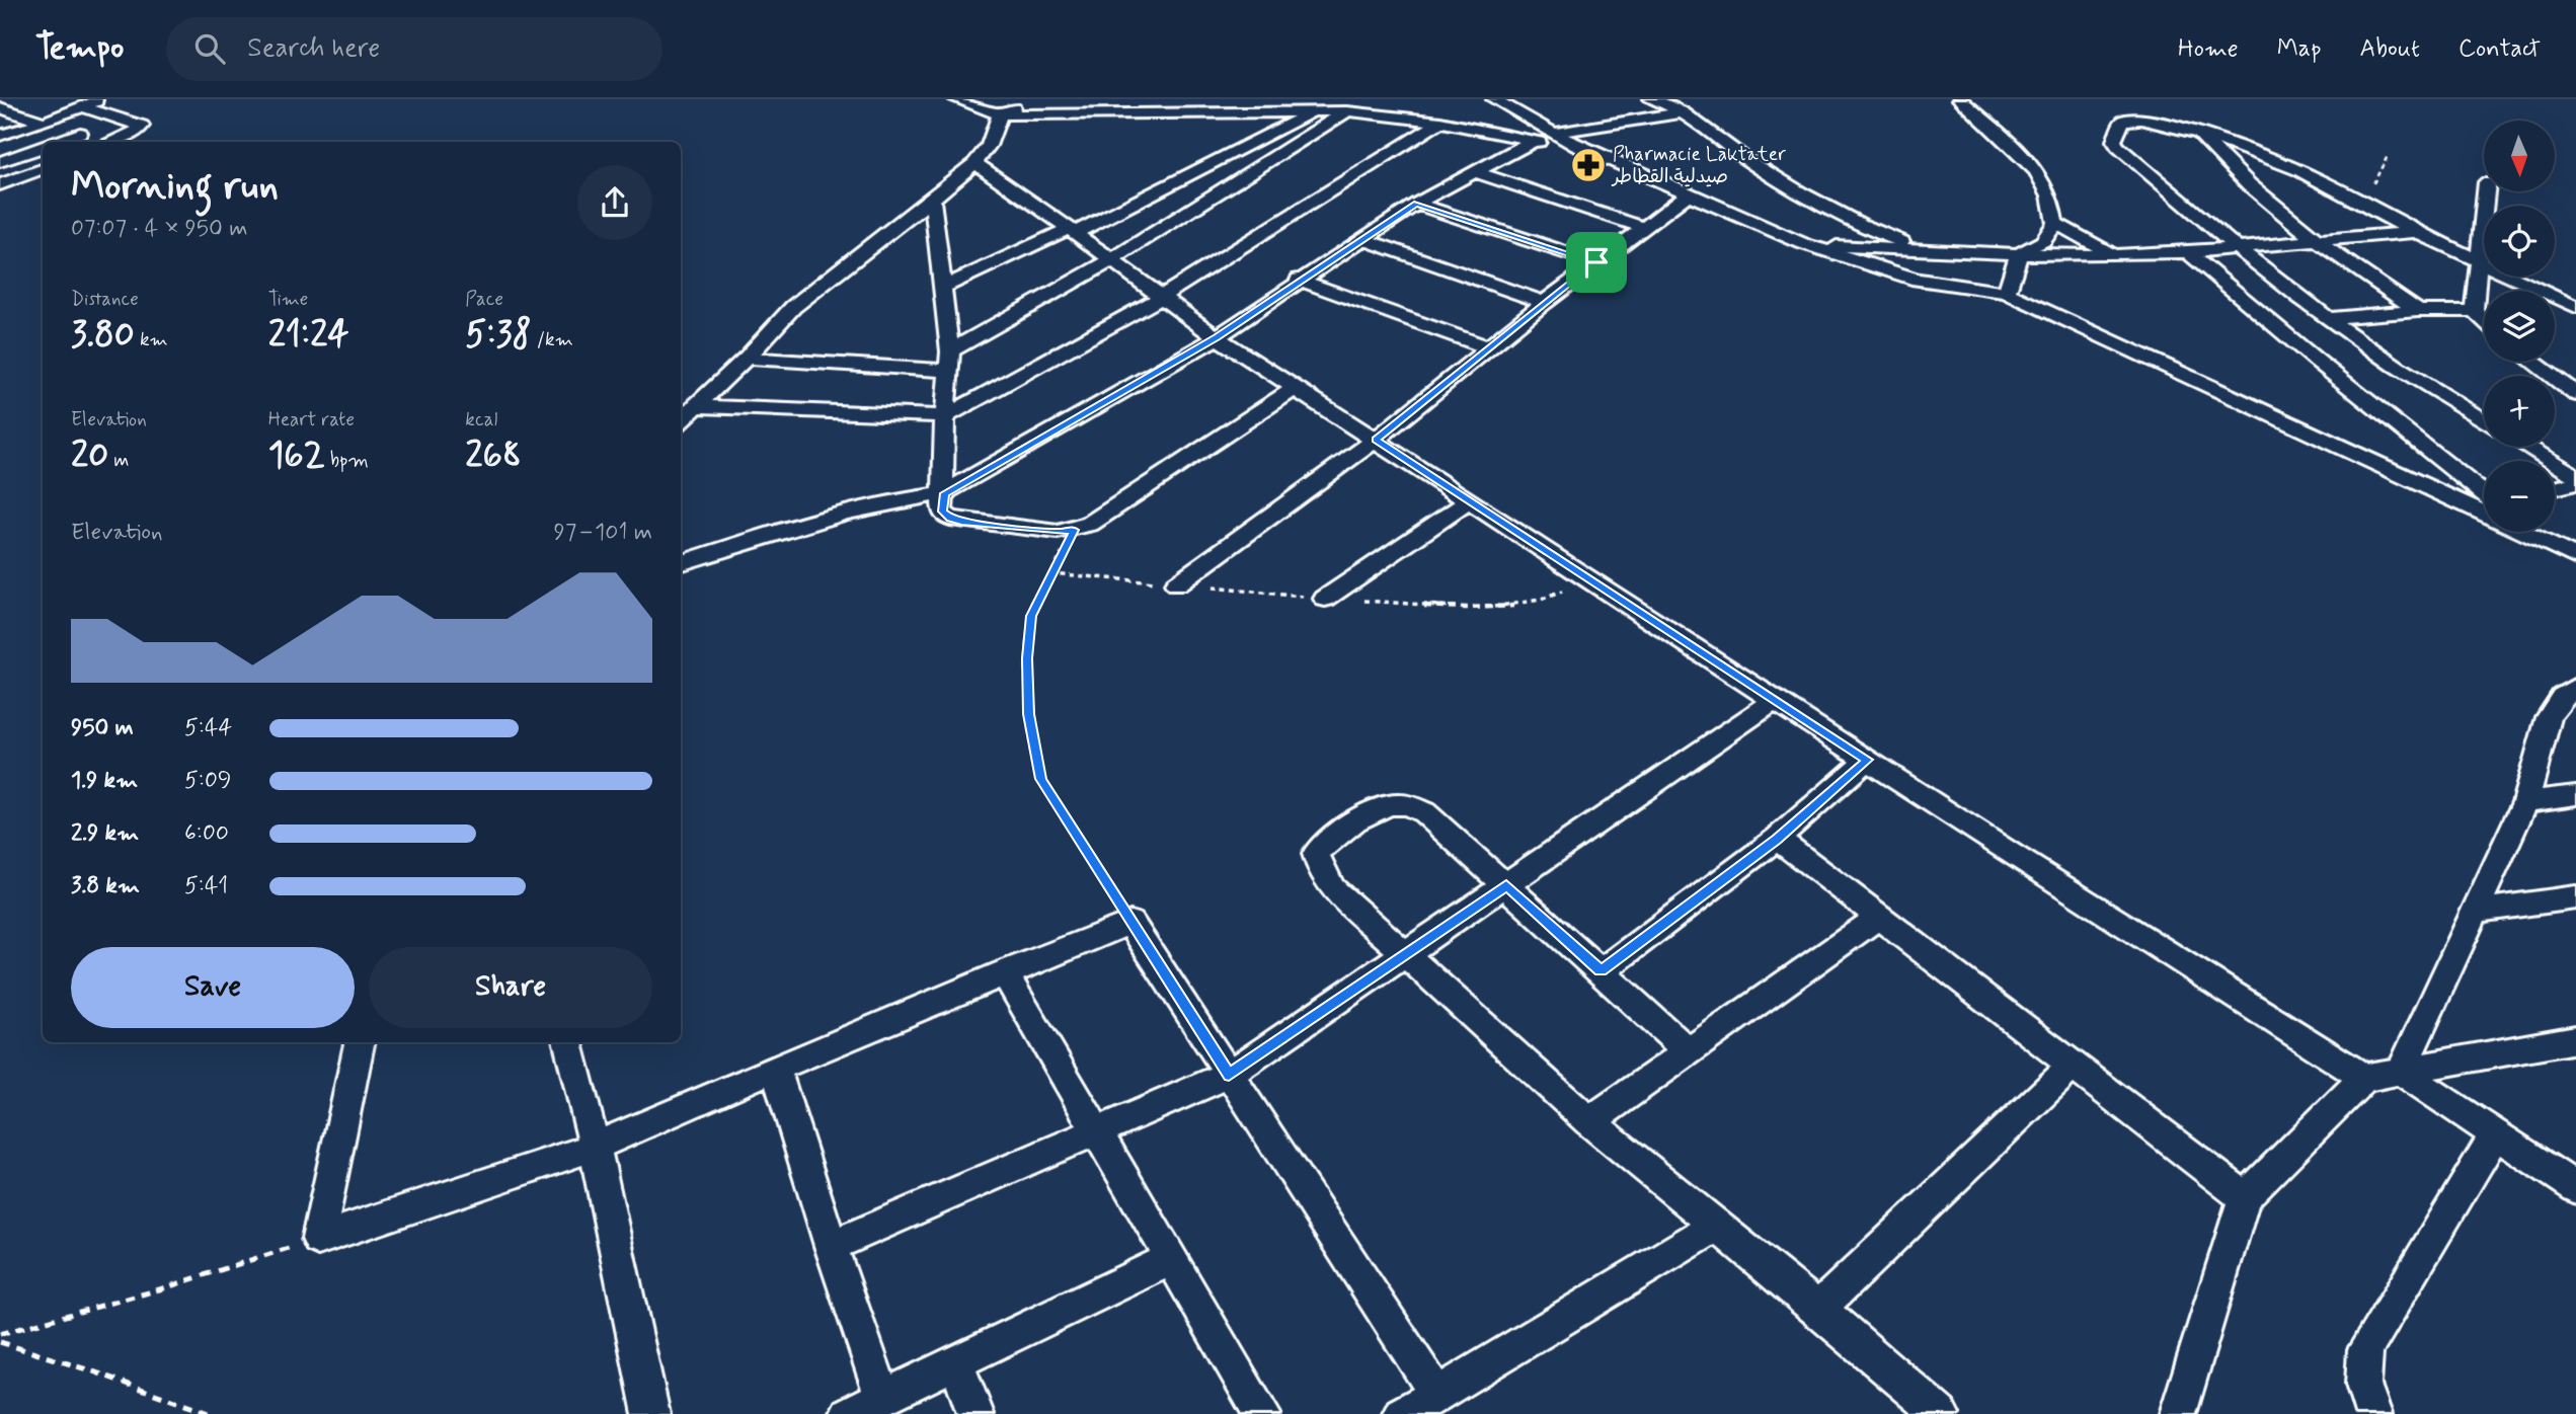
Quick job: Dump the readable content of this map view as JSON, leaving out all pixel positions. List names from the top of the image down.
{
  "places": {
    "pharmacy": ["Pharmacie Laktater صيدلية القطاطر"]
  },
  "north": "bottom",
  "page": {
    "header": "Tempo",
    "search": "Search here",
    "nav": [
      "Home",
      "Map",
      "About",
      "Contact"
    ],
    "map_buttons": ["+", "−"],
    "heading": ["Morning run", "07:07 · 4 × 950 m"],
    "stats": [
      ["Distance", "3.80 km"],
      ["Time", "21:24"],
      ["Pace", "5:38 /km"],
      ["Elevation", "20 m"],
      ["Heart rate", "162 bpm"],
      ["kcal", "268"]
    ],
    "chart": ["Elevation", "97–101 m"],
    "list": [
      {
        "name": "950 m",
        "note": "5:44"
      },
      {
        "name": "1.9 km",
        "note": "5:09"
      },
      {
        "name": "2.9 km",
        "note": "6:00"
      },
      {
        "name": "3.8 km",
        "note": "5:41"
      }
    ],
    "buttons": ["Save", "Share"]
  }
}
